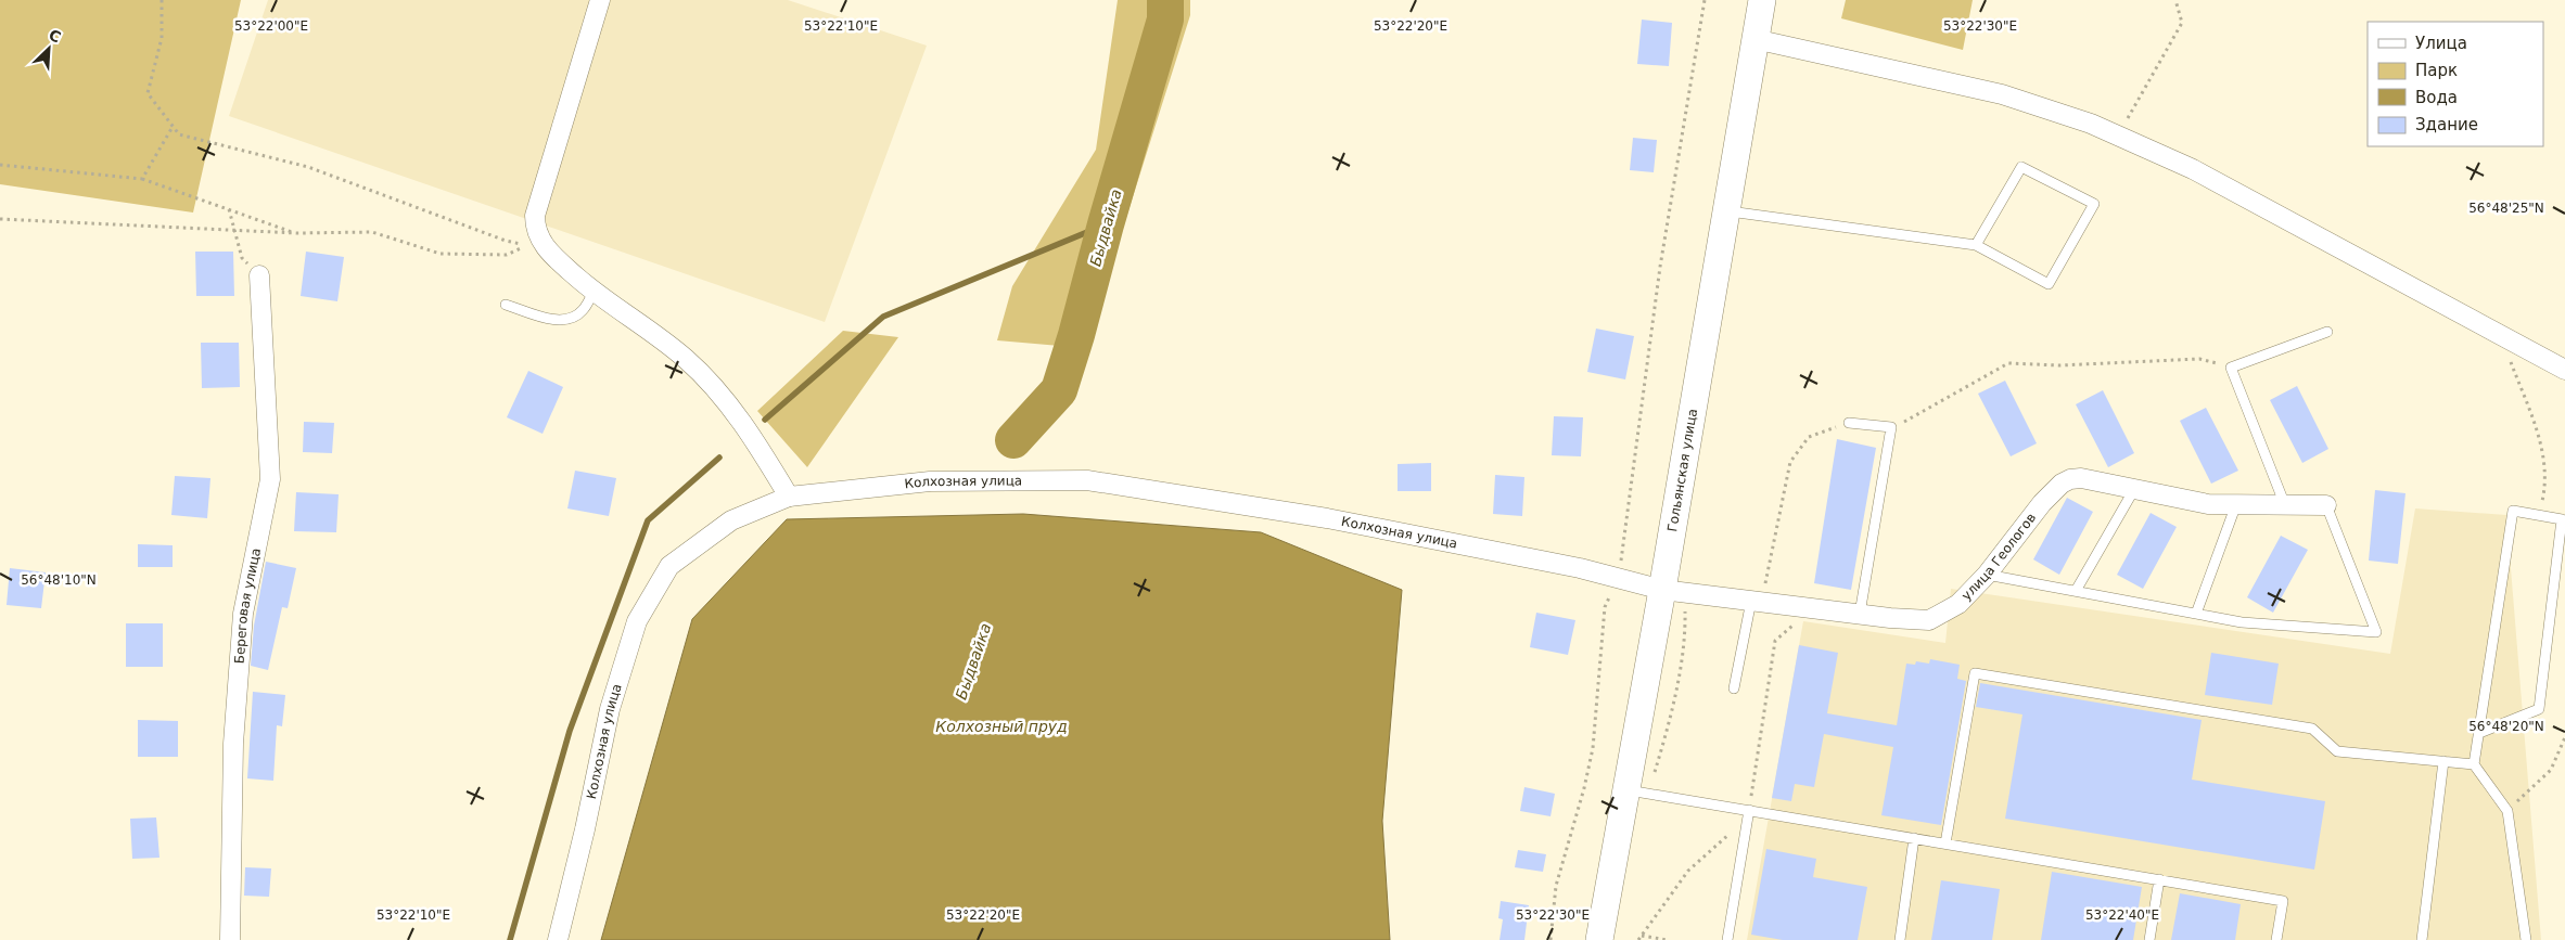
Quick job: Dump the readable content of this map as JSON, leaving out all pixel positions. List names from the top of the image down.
{
  "streets": {
    "main road": ["Гольянская улица"],
    "street": ["Колхозная улица", "улица Геологов", "Береговая улица"]
  },
  "crossings": [
    ["Гольянская улица", "Колхозная улица"],
    ["Гольянская улица", "улица Геологов"],
    ["Колхозная улица", "улица Геологов"]
  ],
  "water": ["Быдвайка", "Колхозный пруд"],
  "legend": [
    "Улица",
    "Парк",
    "Вода",
    "Здание"
  ],
  "north": "top right",
  "coordinates": [
    "53°22'00\"E",
    "53°22'10\"E",
    "53°22'20\"E",
    "53°22'30\"E",
    "56°48'25\"N",
    "56°48'10\"N",
    "56°48'20\"N",
    "53°22'40\"E"
  ]
}
